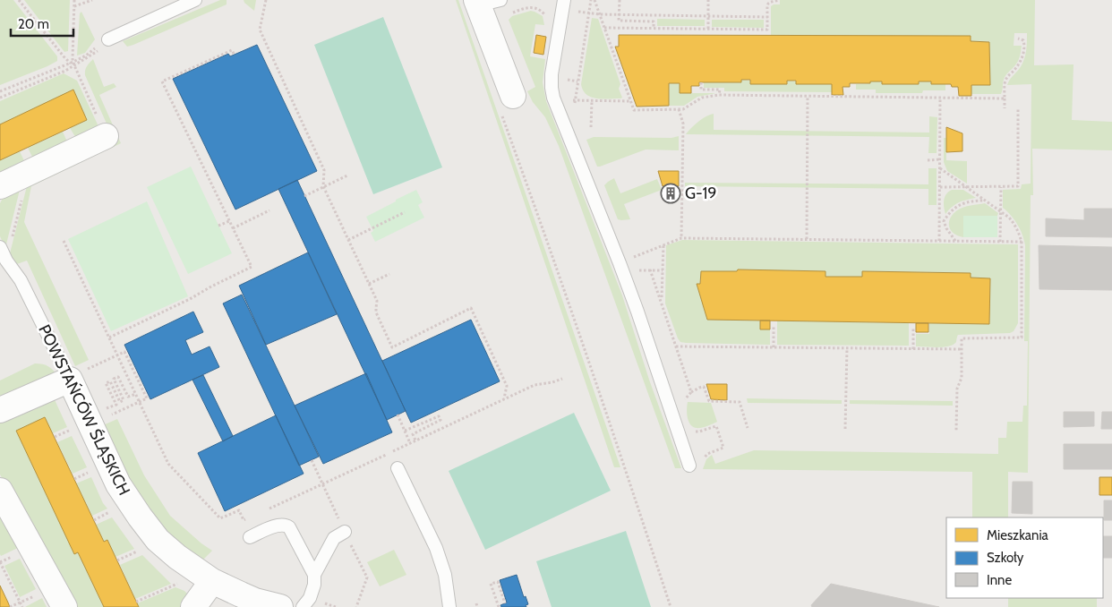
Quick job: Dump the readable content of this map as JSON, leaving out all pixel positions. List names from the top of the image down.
{
  "streets": {
    "street": ["POWSTAŃCÓW ŚLĄSKICH"]
  },
  "places": {
    "building": ["G-19"]
  },
  "legend": ["Mieszkania", "Szkoły", "Inne"],
  "scale_bar": "20 m"
}
